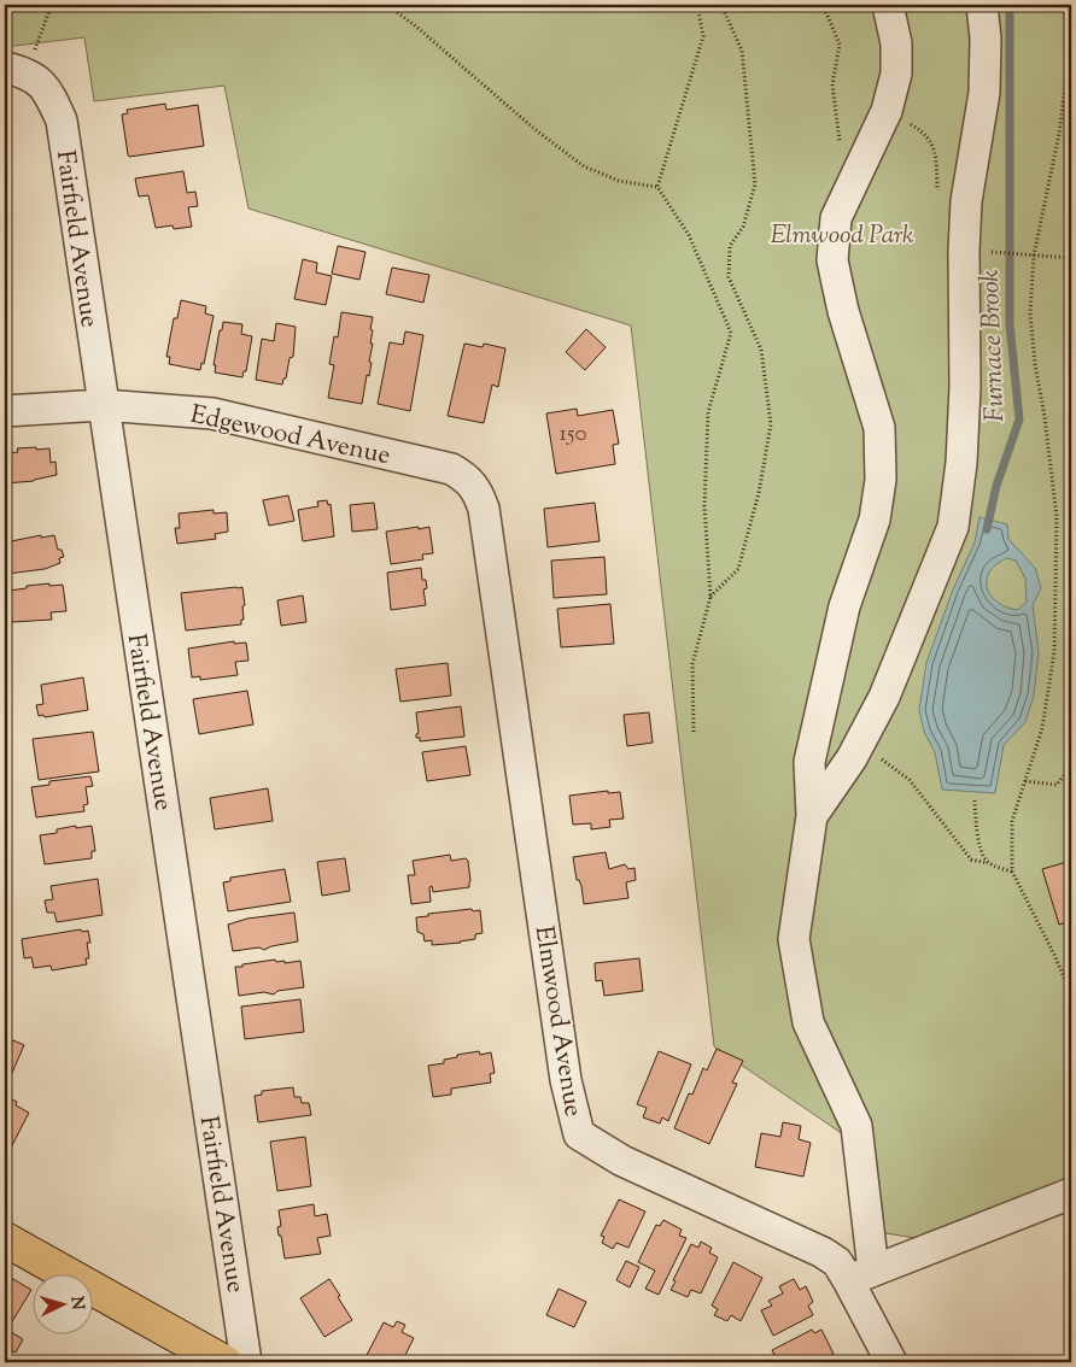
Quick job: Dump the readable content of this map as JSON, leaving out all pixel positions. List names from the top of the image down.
{
  "streets": {
    "street": ["Fairfield Avenue", "Edgewood Avenue", "Elmwood Avenue"]
  },
  "crossings": [
    ["Fairfield Avenue", "Edgewood Avenue"],
    ["Edgewood Avenue", "Elmwood Avenue"]
  ],
  "water": ["Furnace Brook"],
  "parks": ["Elmwood Park"],
  "house_numbers": ["150"],
  "north": "right"
}
